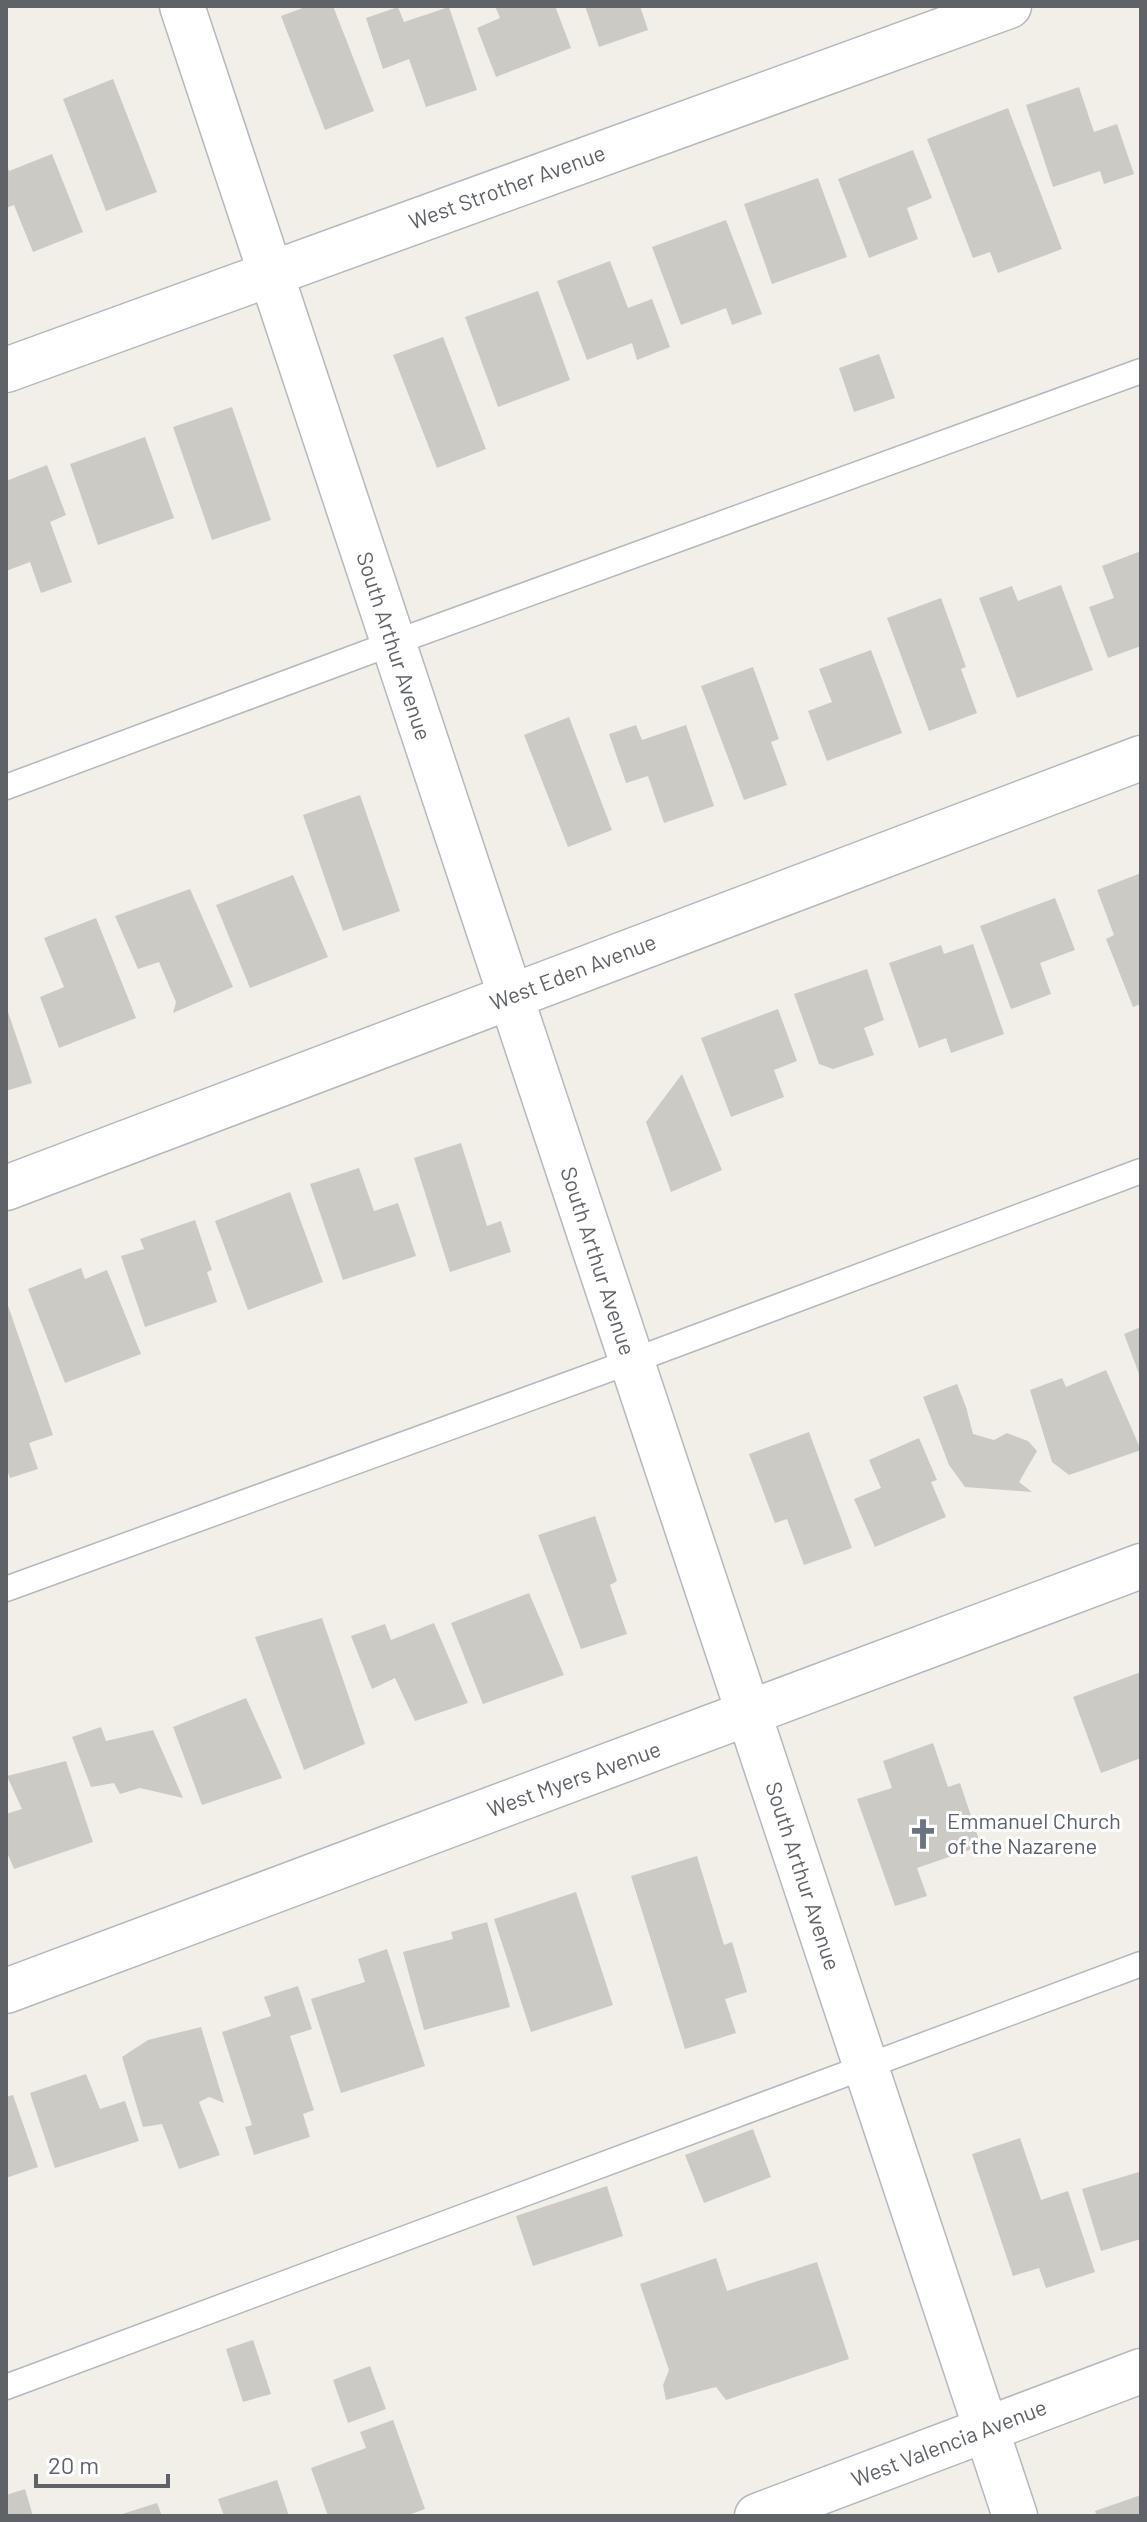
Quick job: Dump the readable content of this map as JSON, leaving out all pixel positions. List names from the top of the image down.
{
  "streets": {
    "street": [
      "West Strother Avenue",
      "South Arthur Avenue",
      "West Eden Avenue",
      "West Myers Avenue",
      "West Valencia Avenue"
    ]
  },
  "crossings": [
    ["West Strother Avenue", "South Arthur Avenue"],
    ["South Arthur Avenue", "West Eden Avenue"],
    ["South Arthur Avenue", "West Myers Avenue"],
    ["South Arthur Avenue", "West Valencia Avenue"]
  ],
  "places": {
    "church": ["Emmanuel Church of the Nazarene"]
  },
  "scale_bar": "20 m"
}
